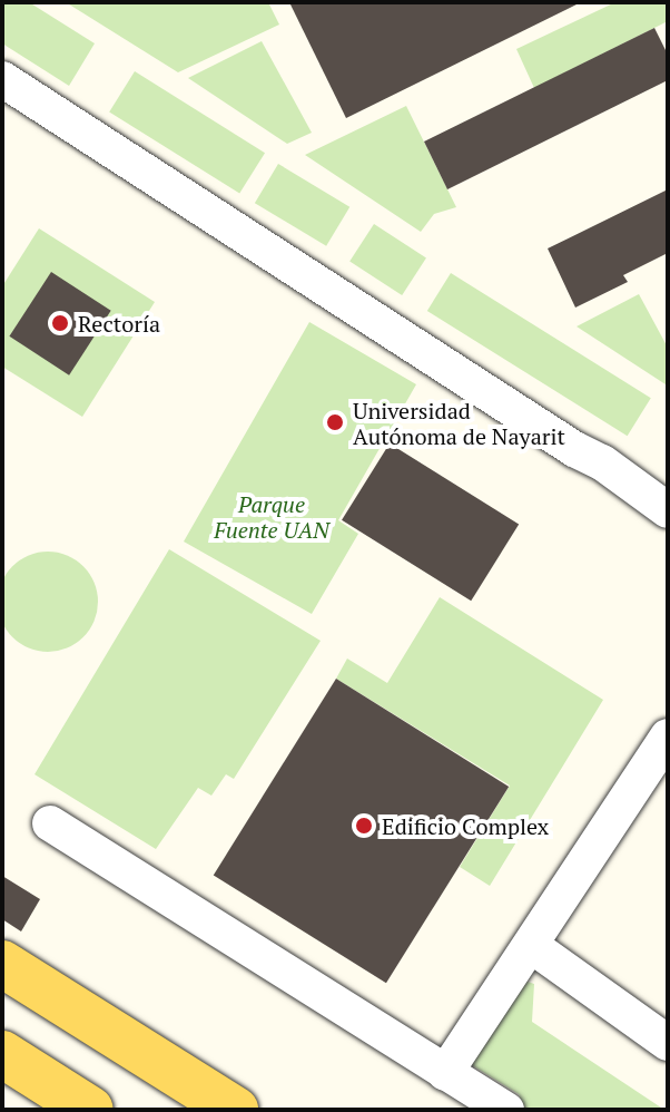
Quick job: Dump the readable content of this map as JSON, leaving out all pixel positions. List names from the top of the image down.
{
  "parks": ["Parque Fuente UAN"],
  "places": ["Rectoría", "Universidad Autónoma de Nayarit", "Edificio Complex"]
}
